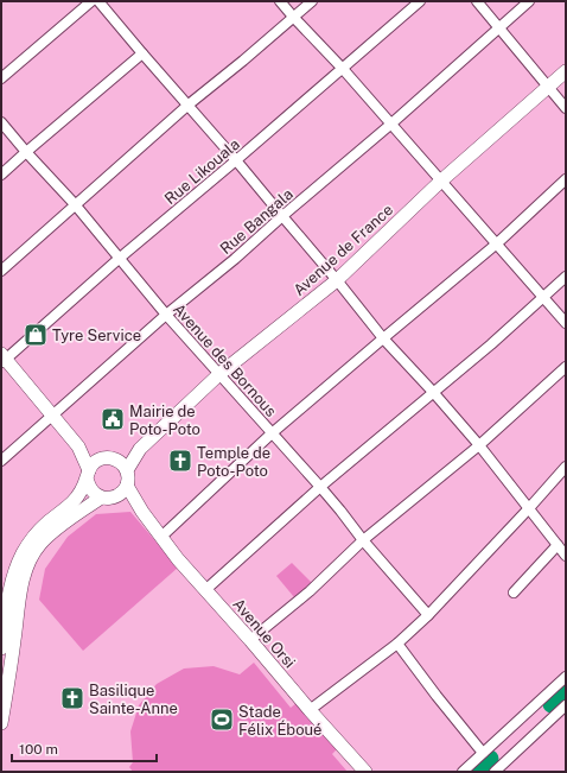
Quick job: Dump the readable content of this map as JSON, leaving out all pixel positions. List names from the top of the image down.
{
  "streets": {
    "main road": ["Avenue de France", "Avenue Orsi"],
    "street": ["Rue Likouala", "Rue Bangala", "Avenue des Bornous"]
  },
  "crossings": [
    ["Rue Likouala", "Avenue des Bornous"],
    ["Rue Bangala", "Avenue des Bornous"],
    ["Avenue de France", "Avenue des Bornous"]
  ],
  "places": {
    "shop": ["Tyre Service"],
    "public building": ["Mairie de Poto-Poto"],
    "church": ["Temple de Poto-Poto", "Basilique Sainte-Anne"],
    "sports": ["Stade Félix Éboué"]
  },
  "scale_bar": "100 m"
}
